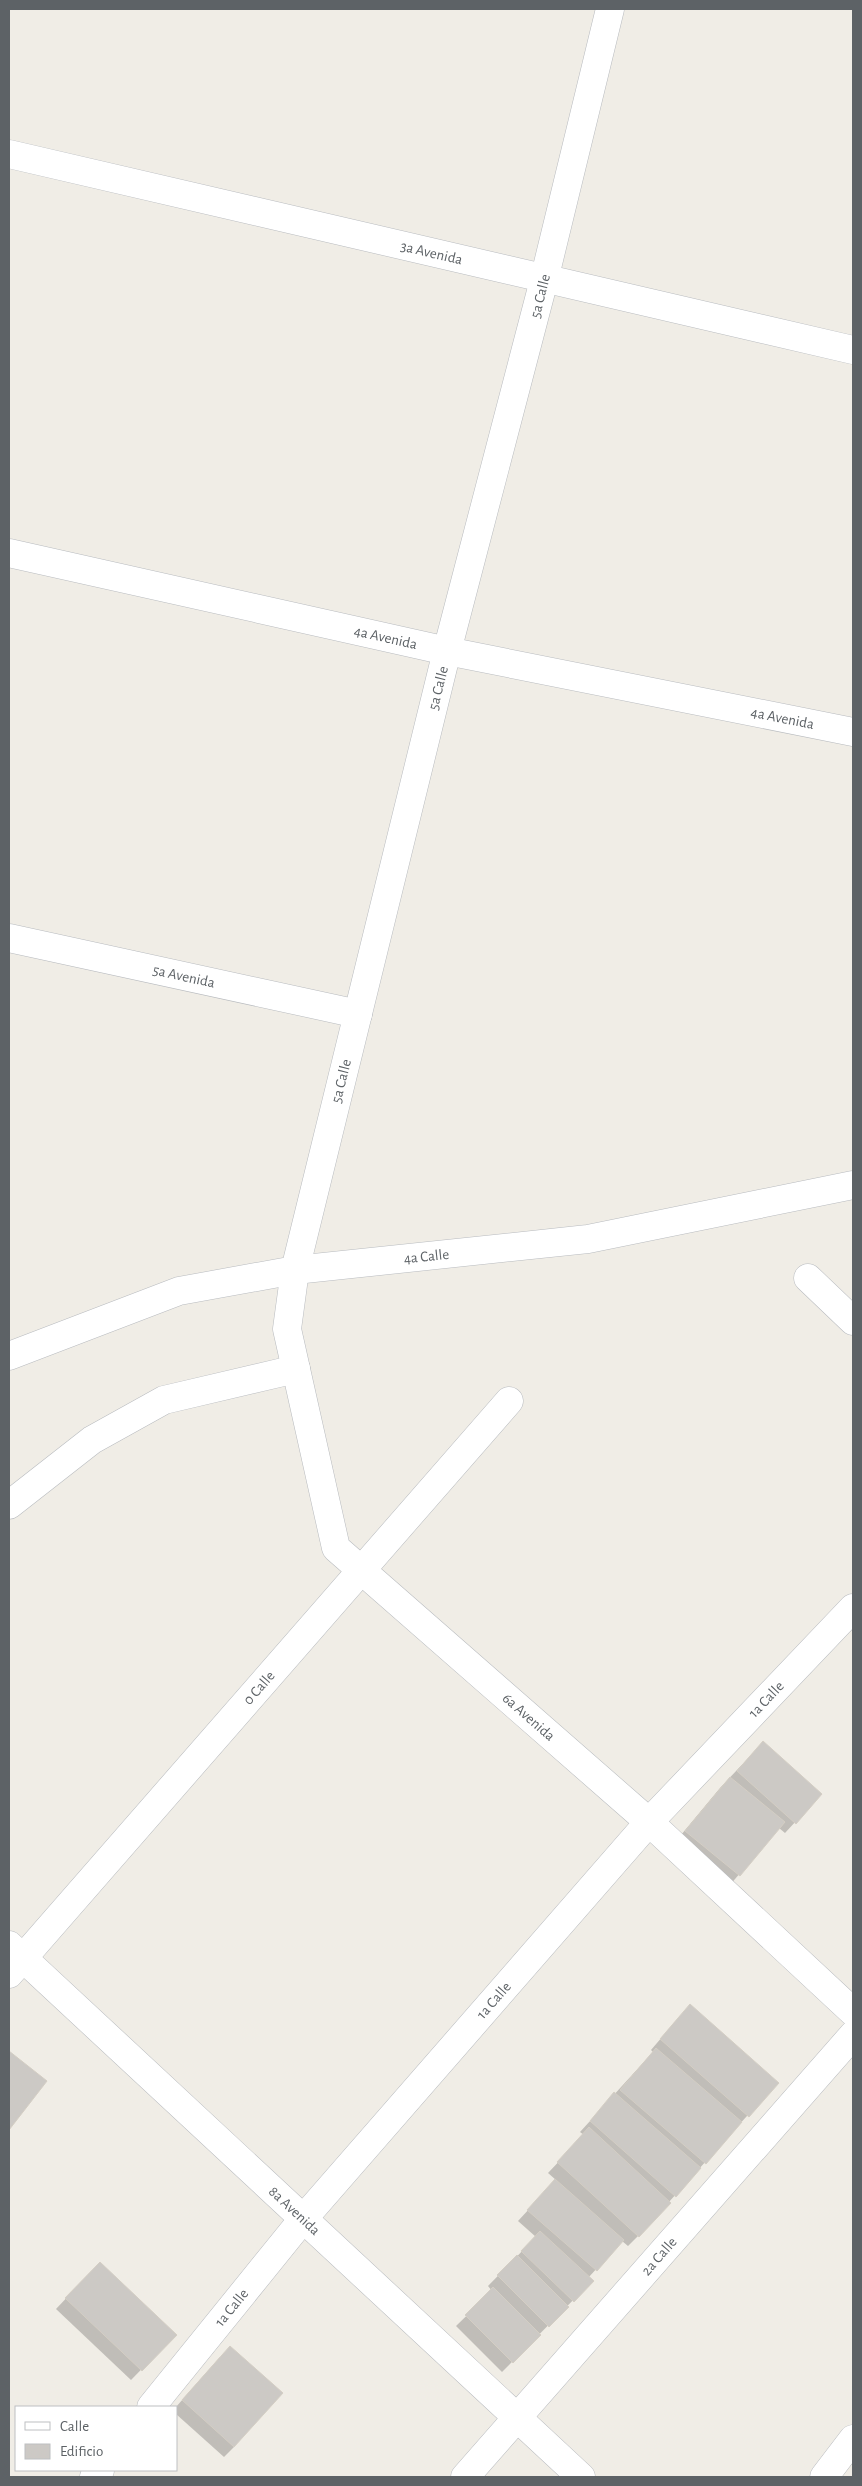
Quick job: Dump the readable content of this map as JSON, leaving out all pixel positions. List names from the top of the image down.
{
  "streets": {
    "street": [
      "3a Avenida",
      "5a Calle",
      "4a Avenida",
      "5a Avenida",
      "4a Calle",
      "0 Calle",
      "1a Calle",
      "6a Avenida",
      "8a Avenida",
      "2a Calle"
    ]
  },
  "crossings": [
    ["3a Avenida", "5a Calle"],
    ["5a Calle", "4a Avenida"],
    ["5a Calle", "5a Avenida"],
    ["5a Calle", "4a Calle"],
    ["5a Calle", "6a Avenida"],
    ["0 Calle", "6a Avenida"],
    ["0 Calle", "8a Avenida"],
    ["1a Calle", "6a Avenida"],
    ["1a Calle", "8a Avenida"],
    ["8a Avenida", "2a Calle"]
  ],
  "legend": ["Calle", "Edificio"]
}
